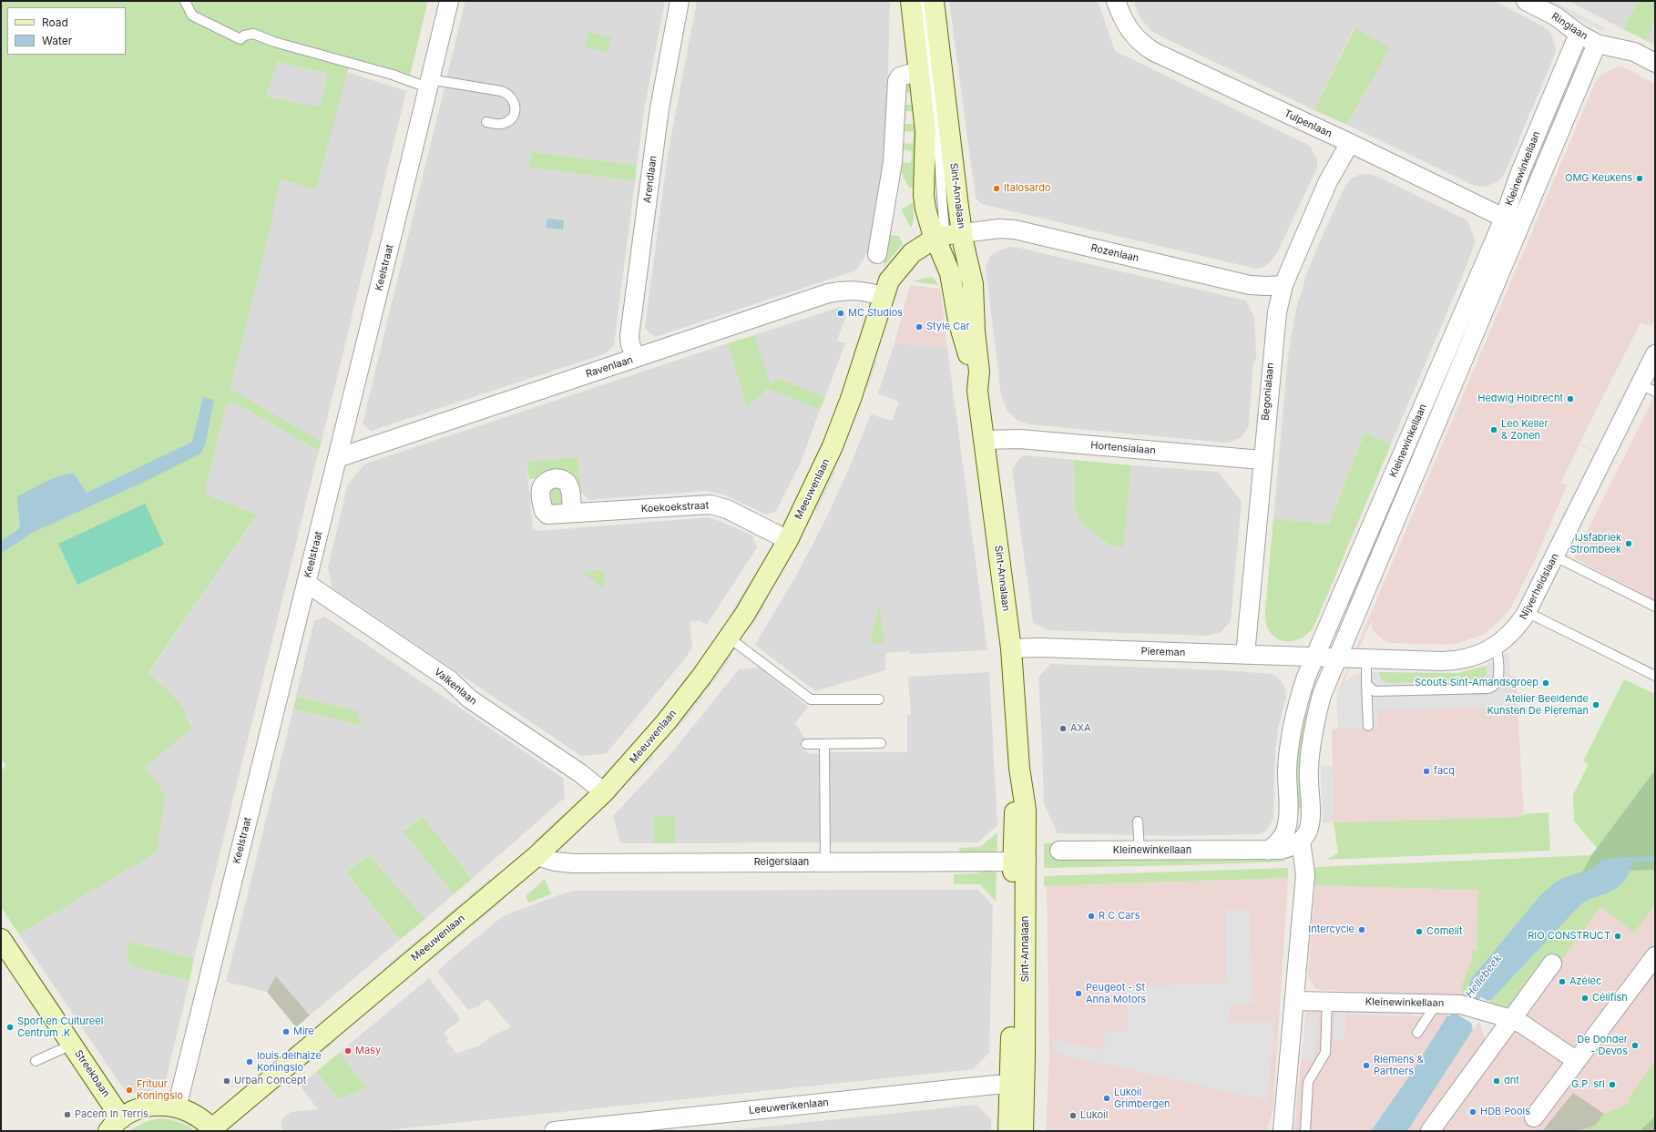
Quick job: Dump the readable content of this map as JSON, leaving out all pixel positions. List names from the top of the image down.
{
  "streets": {
    "main road": ["Sint-Annalaan", "Meeuwenlaan", "Streekbaan"],
    "street": [
      "Ringlaan",
      "Tulpenlaan",
      "Kleinewinkellaan",
      "Arendlaan",
      "Rozenlaan",
      "Keelstraat",
      "Ravenlaan",
      "Begonialaan",
      "Hortensialaan",
      "Koekoekstraat",
      "Nijverheidslaan",
      "Piereman",
      "Valkenlaan",
      "Reigerslaan",
      "Leeuwerikenlaan"
    ]
  },
  "crossings": [
    ["Ringlaan", "Kleinewinkellaan"],
    ["Tulpenlaan", "Kleinewinkellaan"],
    ["Tulpenlaan", "Begonialaan"],
    ["Kleinewinkellaan", "Nijverheidslaan"],
    ["Kleinewinkellaan", "Piereman"],
    ["Arendlaan", "Ravenlaan"],
    ["Sint-Annalaan", "Rozenlaan"],
    ["Sint-Annalaan", "Hortensialaan"],
    ["Sint-Annalaan", "Meeuwenlaan"],
    ["Sint-Annalaan", "Piereman"],
    ["Sint-Annalaan", "Reigerslaan"],
    ["Sint-Annalaan", "Leeuwerikenlaan"],
    ["Rozenlaan", "Begonialaan"],
    ["Rozenlaan", "Meeuwenlaan"],
    ["Keelstraat", "Ravenlaan"],
    ["Keelstraat", "Valkenlaan"],
    ["Keelstraat", "Streekbaan"],
    ["Ravenlaan", "Meeuwenlaan"],
    ["Begonialaan", "Hortensialaan"],
    ["Begonialaan", "Piereman"],
    ["Meeuwenlaan", "Koekoekstraat"],
    ["Meeuwenlaan", "Valkenlaan"],
    ["Meeuwenlaan", "Reigerslaan"],
    ["Meeuwenlaan", "Streekbaan"],
    ["Nijverheidslaan", "Piereman"]
  ],
  "water": ["Hellebeek"],
  "places": [
    "OMG Keukens",
    "Italosardo",
    "MC Studios",
    "Style Car",
    "Hedwig Holbrecht",
    "Leo Keller & Zonen",
    "IJsfabriek Strombeek",
    "Scouts Sint-Amandsgroep",
    "Atelier Beeldende Kunsten De Piereman",
    "AXA",
    "facq",
    "R C Cars",
    "Intercycle",
    "Comelit",
    "RIO CONSTRUCT",
    "Azélec",
    "Peugeot - St Anna Motors",
    "Célifish",
    "Sport en Cultureel Centrum .K",
    "Mire",
    "De Donder - Devos",
    "Masy",
    "louis delhaize Koningslo",
    "Riemens & Partners",
    "Urban Concept",
    "dnt",
    "G.P. srl",
    "Frituur Koningslo",
    "Lukoil Grimbergen",
    "HDB Pools",
    "Pacem In Terris",
    "Lukoil"
  ],
  "legend": ["Road", "Water"]
}
